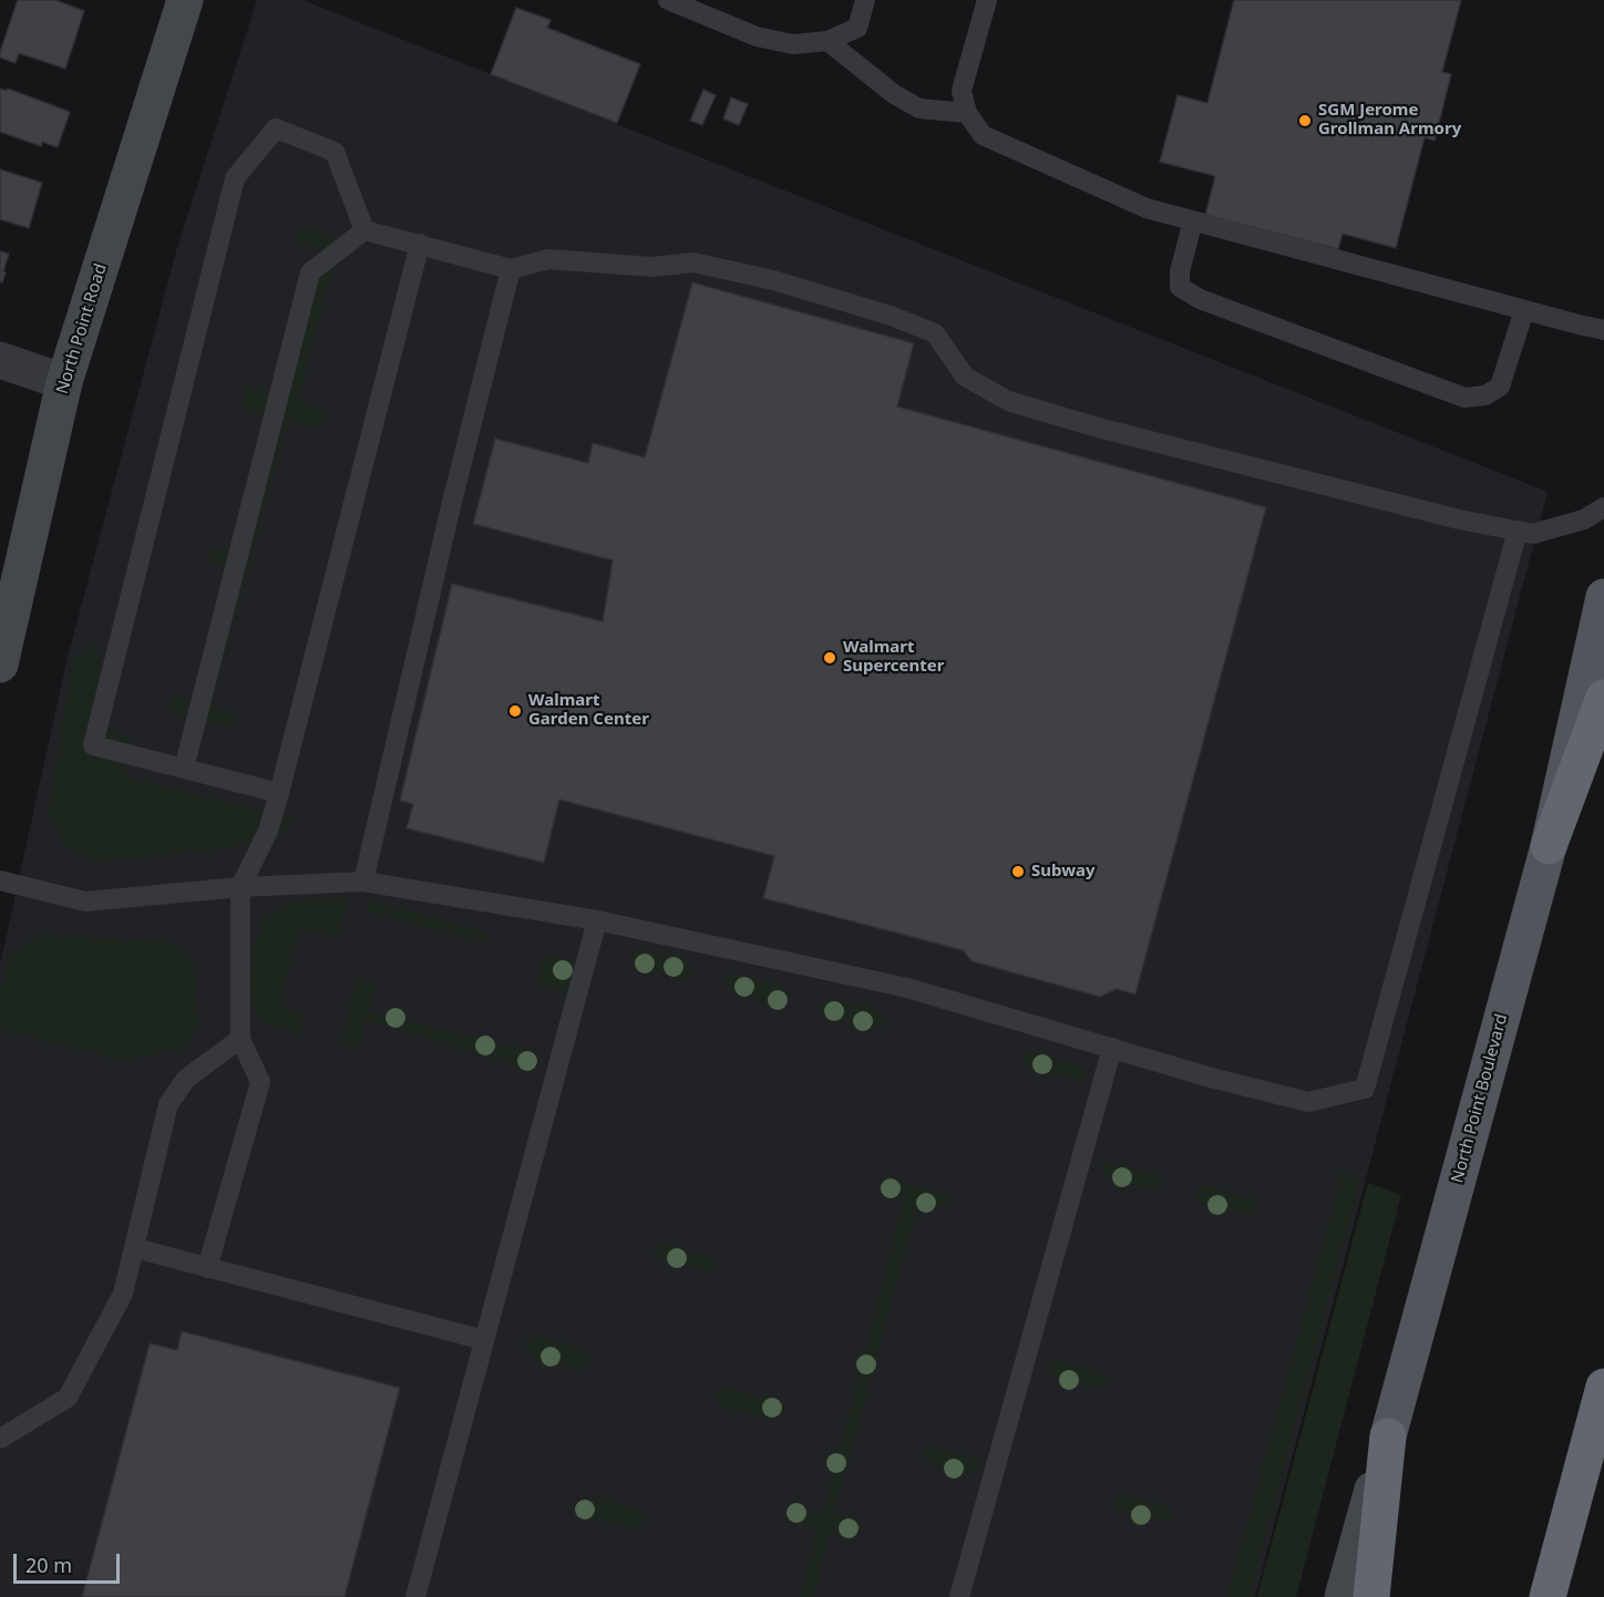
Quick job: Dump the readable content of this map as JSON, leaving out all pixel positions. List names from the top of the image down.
{
  "streets": {
    "main road": ["North Point Boulevard"],
    "street": ["North Point Road"]
  },
  "places": [
    "SGM Jerome Grollman Armory",
    "Walmart Supercenter",
    "Walmart Garden Center",
    "Subway"
  ],
  "scale_bar": "20 m"
}
